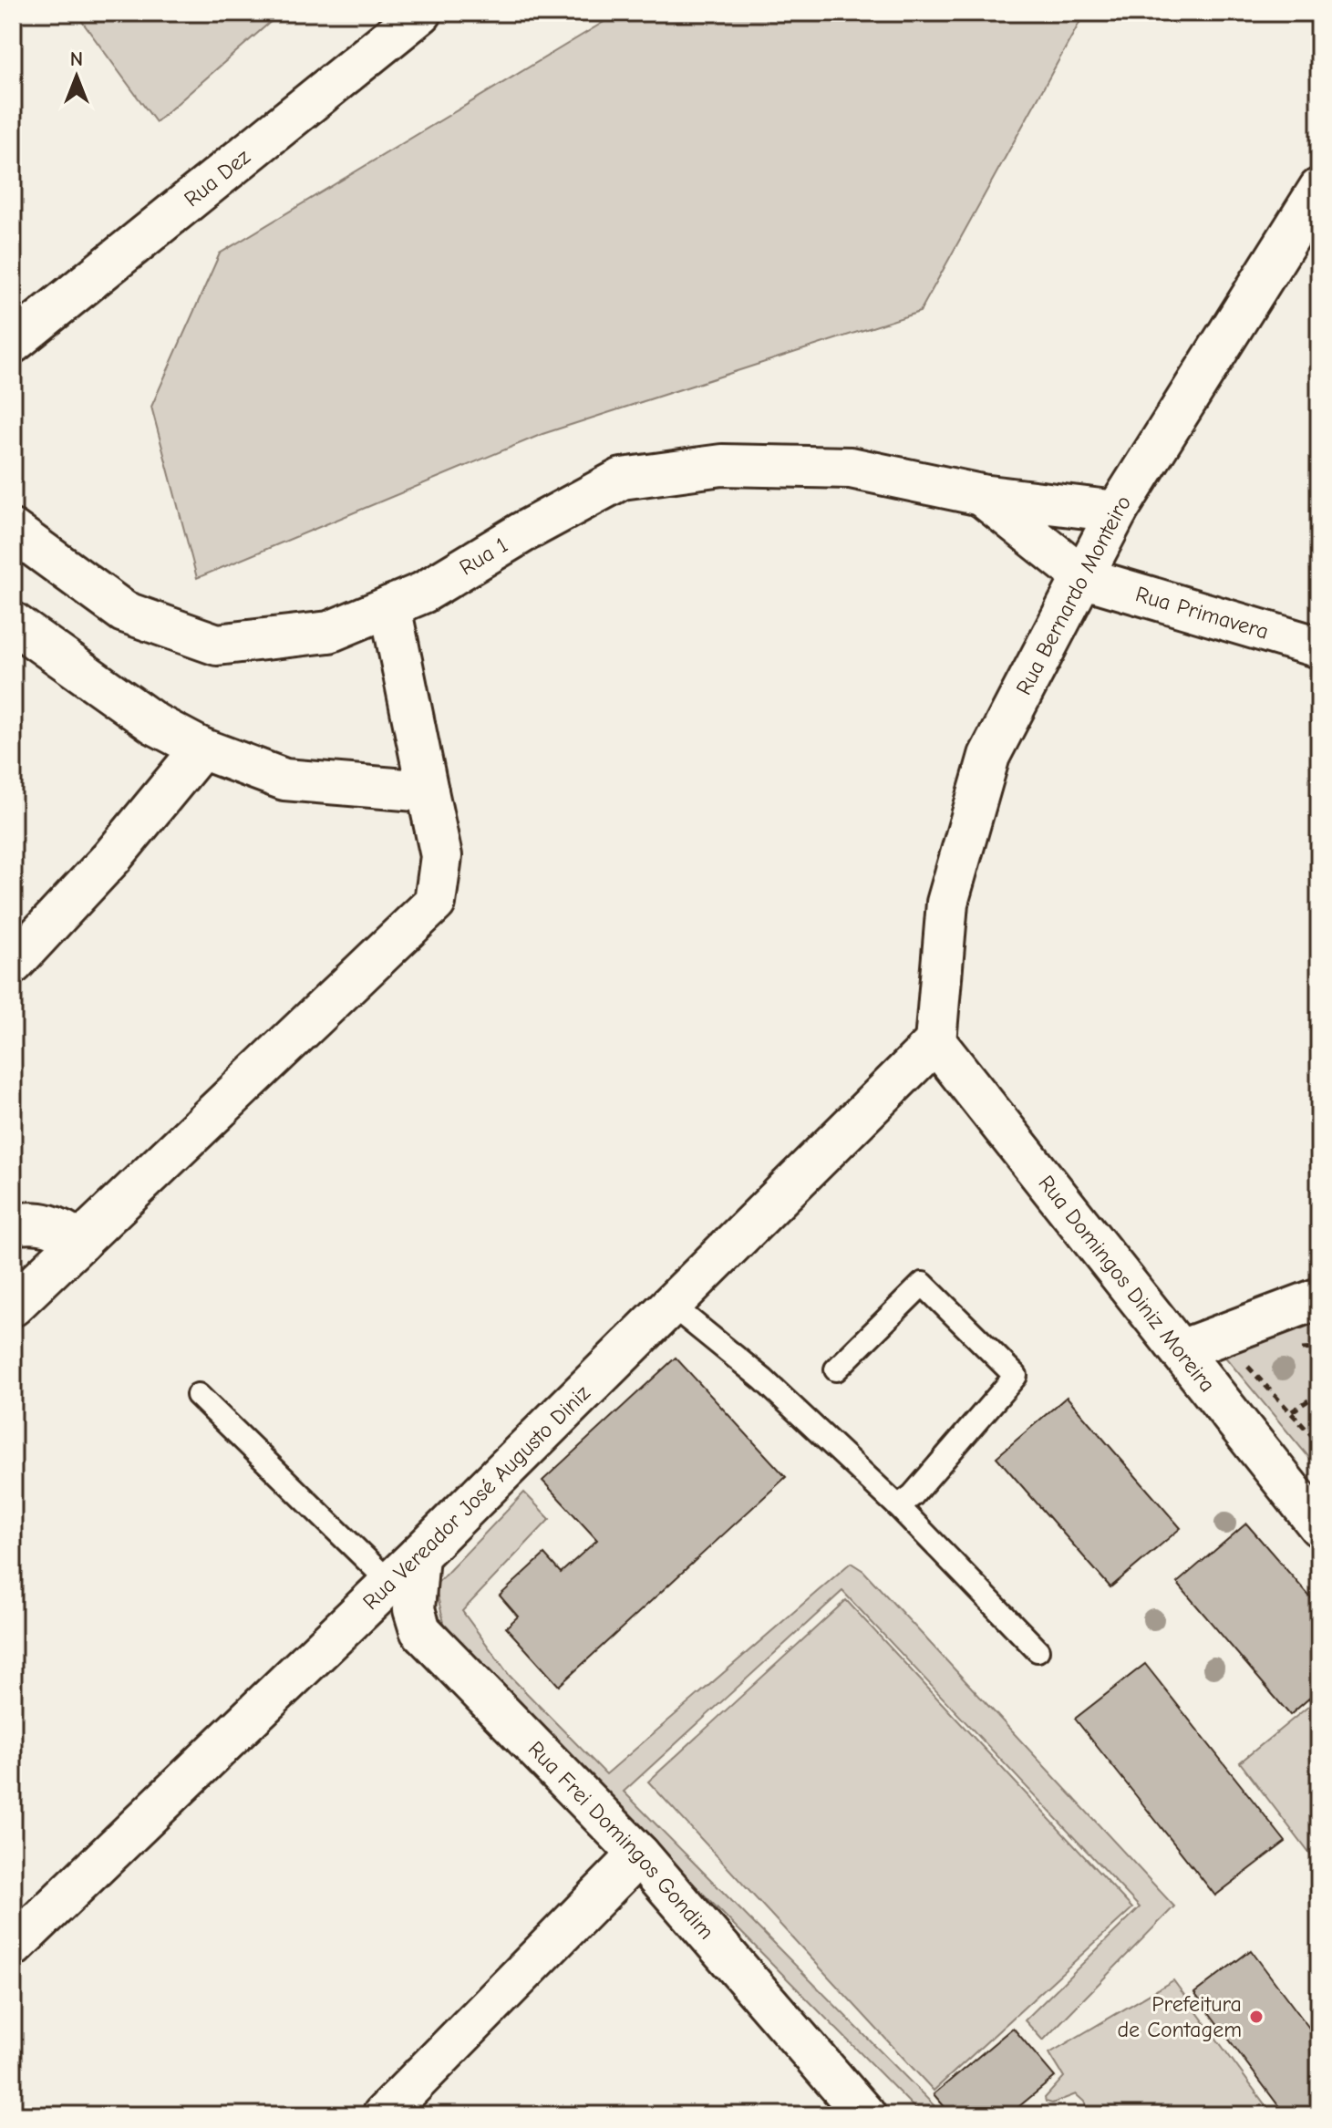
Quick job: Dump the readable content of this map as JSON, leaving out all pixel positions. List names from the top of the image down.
{
  "streets": {
    "street": [
      "Rua Dez",
      "Rua 1",
      "Rua Bernardo Monteiro",
      "Rua Primavera",
      "Rua Domingos Diniz Moreira",
      "Rua Vereador José Augusto Diniz",
      "Rua Frei Domingos Gondim"
    ]
  },
  "crossings": [
    ["Rua 1", "Rua Bernardo Monteiro"],
    ["Rua 1", "Rua Primavera"],
    ["Rua Bernardo Monteiro", "Rua Primavera"],
    ["Rua Bernardo Monteiro", "Rua Domingos Diniz Moreira"],
    ["Rua Bernardo Monteiro", "Rua Vereador José Augusto Diniz"],
    ["Rua Domingos Diniz Moreira", "Rua Vereador José Augusto Diniz"],
    ["Rua Vereador José Augusto Diniz", "Rua Frei Domingos Gondim"]
  ],
  "places": ["Prefeitura de Contagem"],
  "north": "top"
}
